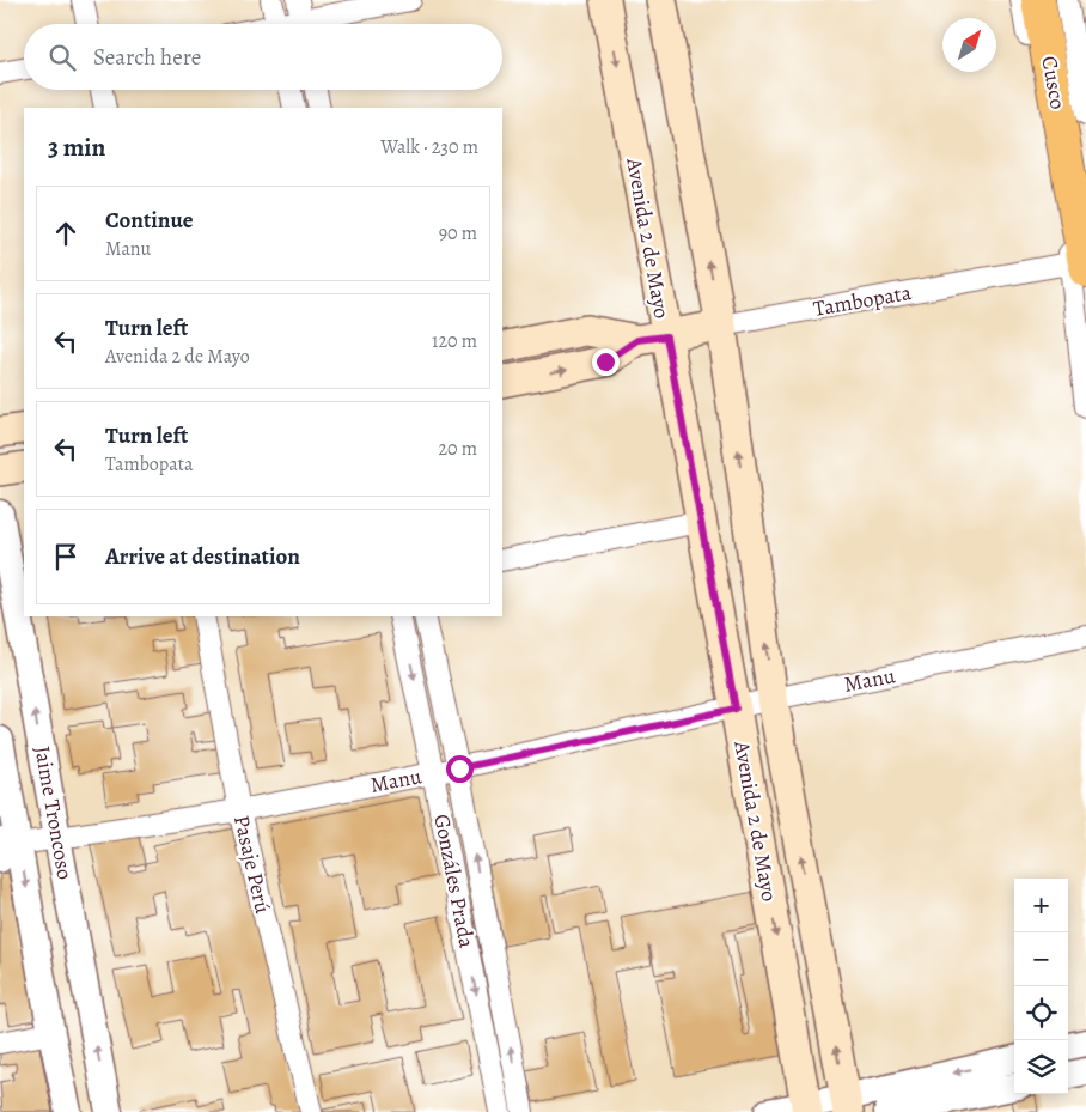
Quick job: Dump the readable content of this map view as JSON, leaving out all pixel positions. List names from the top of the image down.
{
  "streets": {
    "highway": ["Cusco"],
    "main road": ["Avenida 2 de Mayo", "Tambopata"],
    "street": [
      "Manu",
      "Jaime Troncoso",
      "Pasaje Perú",
      "Gonzáles Prada"
    ]
  },
  "crossings": [
    ["Cusco", "Tambopata"],
    ["Avenida 2 de Mayo", "Tambopata"],
    ["Avenida 2 de Mayo", "Manu"],
    ["Manu", "Jaime Troncoso"],
    ["Manu", "Pasaje Perú"],
    ["Manu", "Gonzáles Prada"]
  ],
  "north": "top right",
  "page": {
    "search": "Search here",
    "heading": ["3 min", "Walk · 230 m"],
    "list": [
      ["Continue", "Manu", "90 m"],
      ["Turn left", "Avenida 2 de Mayo", "120 m"],
      ["Turn left", "Tambopata", "20 m"],
      "Arrive at destination"
    ],
    "map_buttons": ["+", "−"]
  }
}
